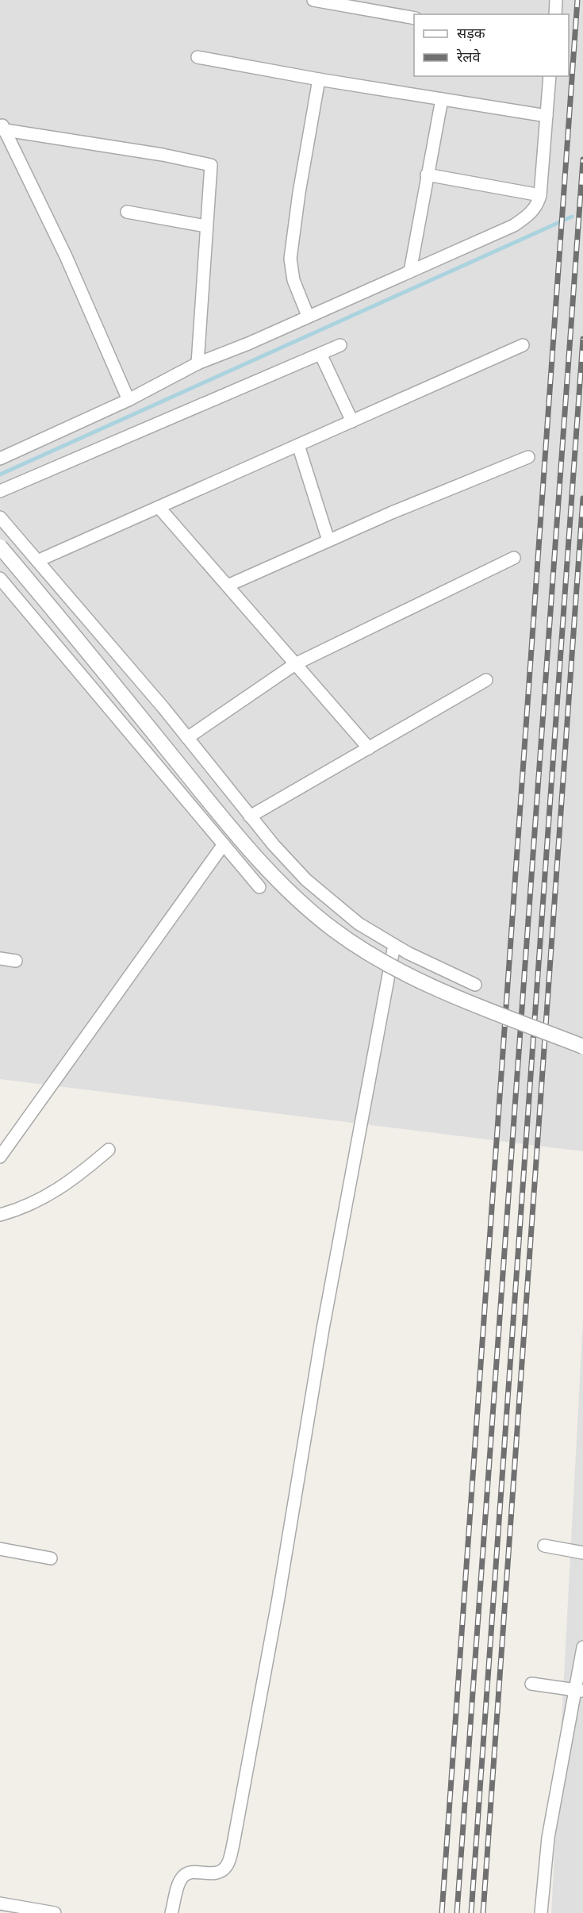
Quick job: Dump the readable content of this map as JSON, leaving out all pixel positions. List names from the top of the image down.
{
  "legend": ["सड़क", "रेलवे"]
}
